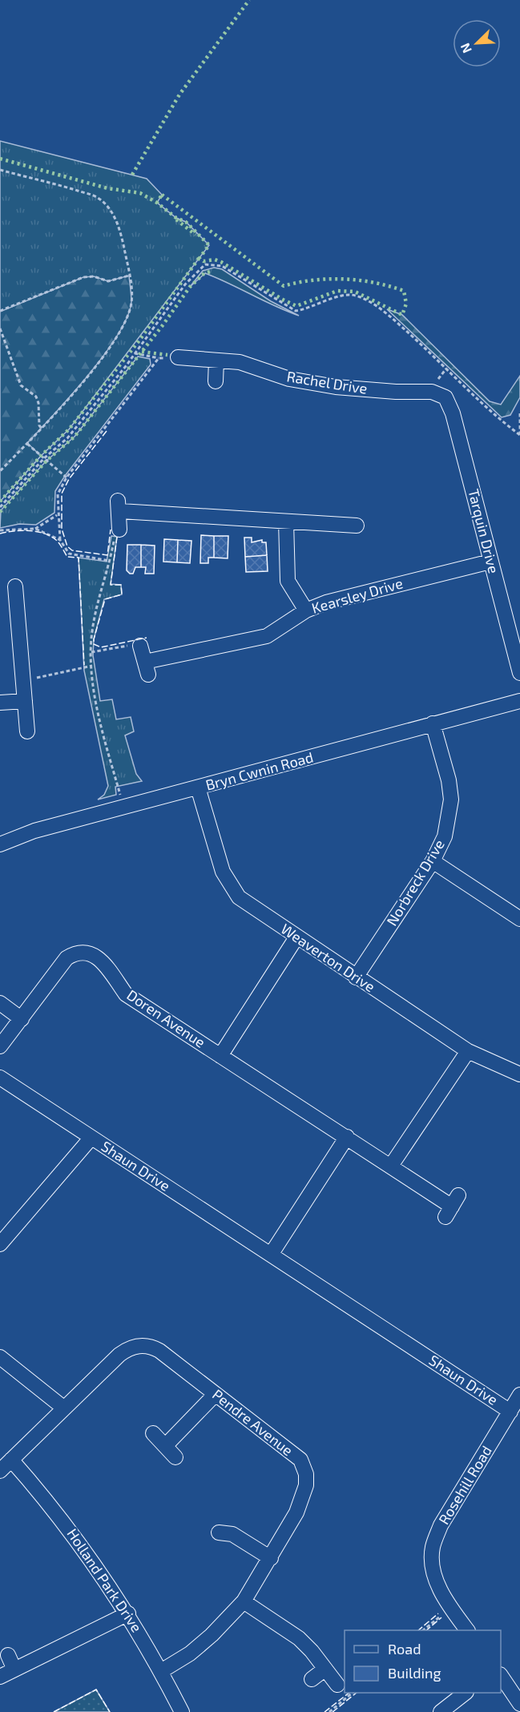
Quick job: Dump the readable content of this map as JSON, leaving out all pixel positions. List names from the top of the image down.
{
  "streets": {
    "street": [
      "Rachel Drive",
      "Tarquin Drive",
      "Kearsley Drive",
      "Bryn Cwnin Road",
      "Norbreck Drive",
      "Weaverton Drive",
      "Doren Avenue",
      "Shaun Drive",
      "Pendre Avenue",
      "Rosehill Road",
      "Holland Park Drive"
    ]
  },
  "crossings": [
    ["Rachel Drive", "Tarquin Drive"],
    ["Tarquin Drive", "Kearsley Drive"],
    ["Bryn Cwnin Road", "Norbreck Drive"],
    ["Bryn Cwnin Road", "Weaverton Drive"],
    ["Norbreck Drive", "Weaverton Drive"],
    ["Weaverton Drive", "Doren Avenue"],
    ["Shaun Drive", "Rosehill Road"],
    ["Pendre Avenue", "Holland Park Drive"]
  ],
  "legend": ["Road", "Building"],
  "north": "bottom left"
}
